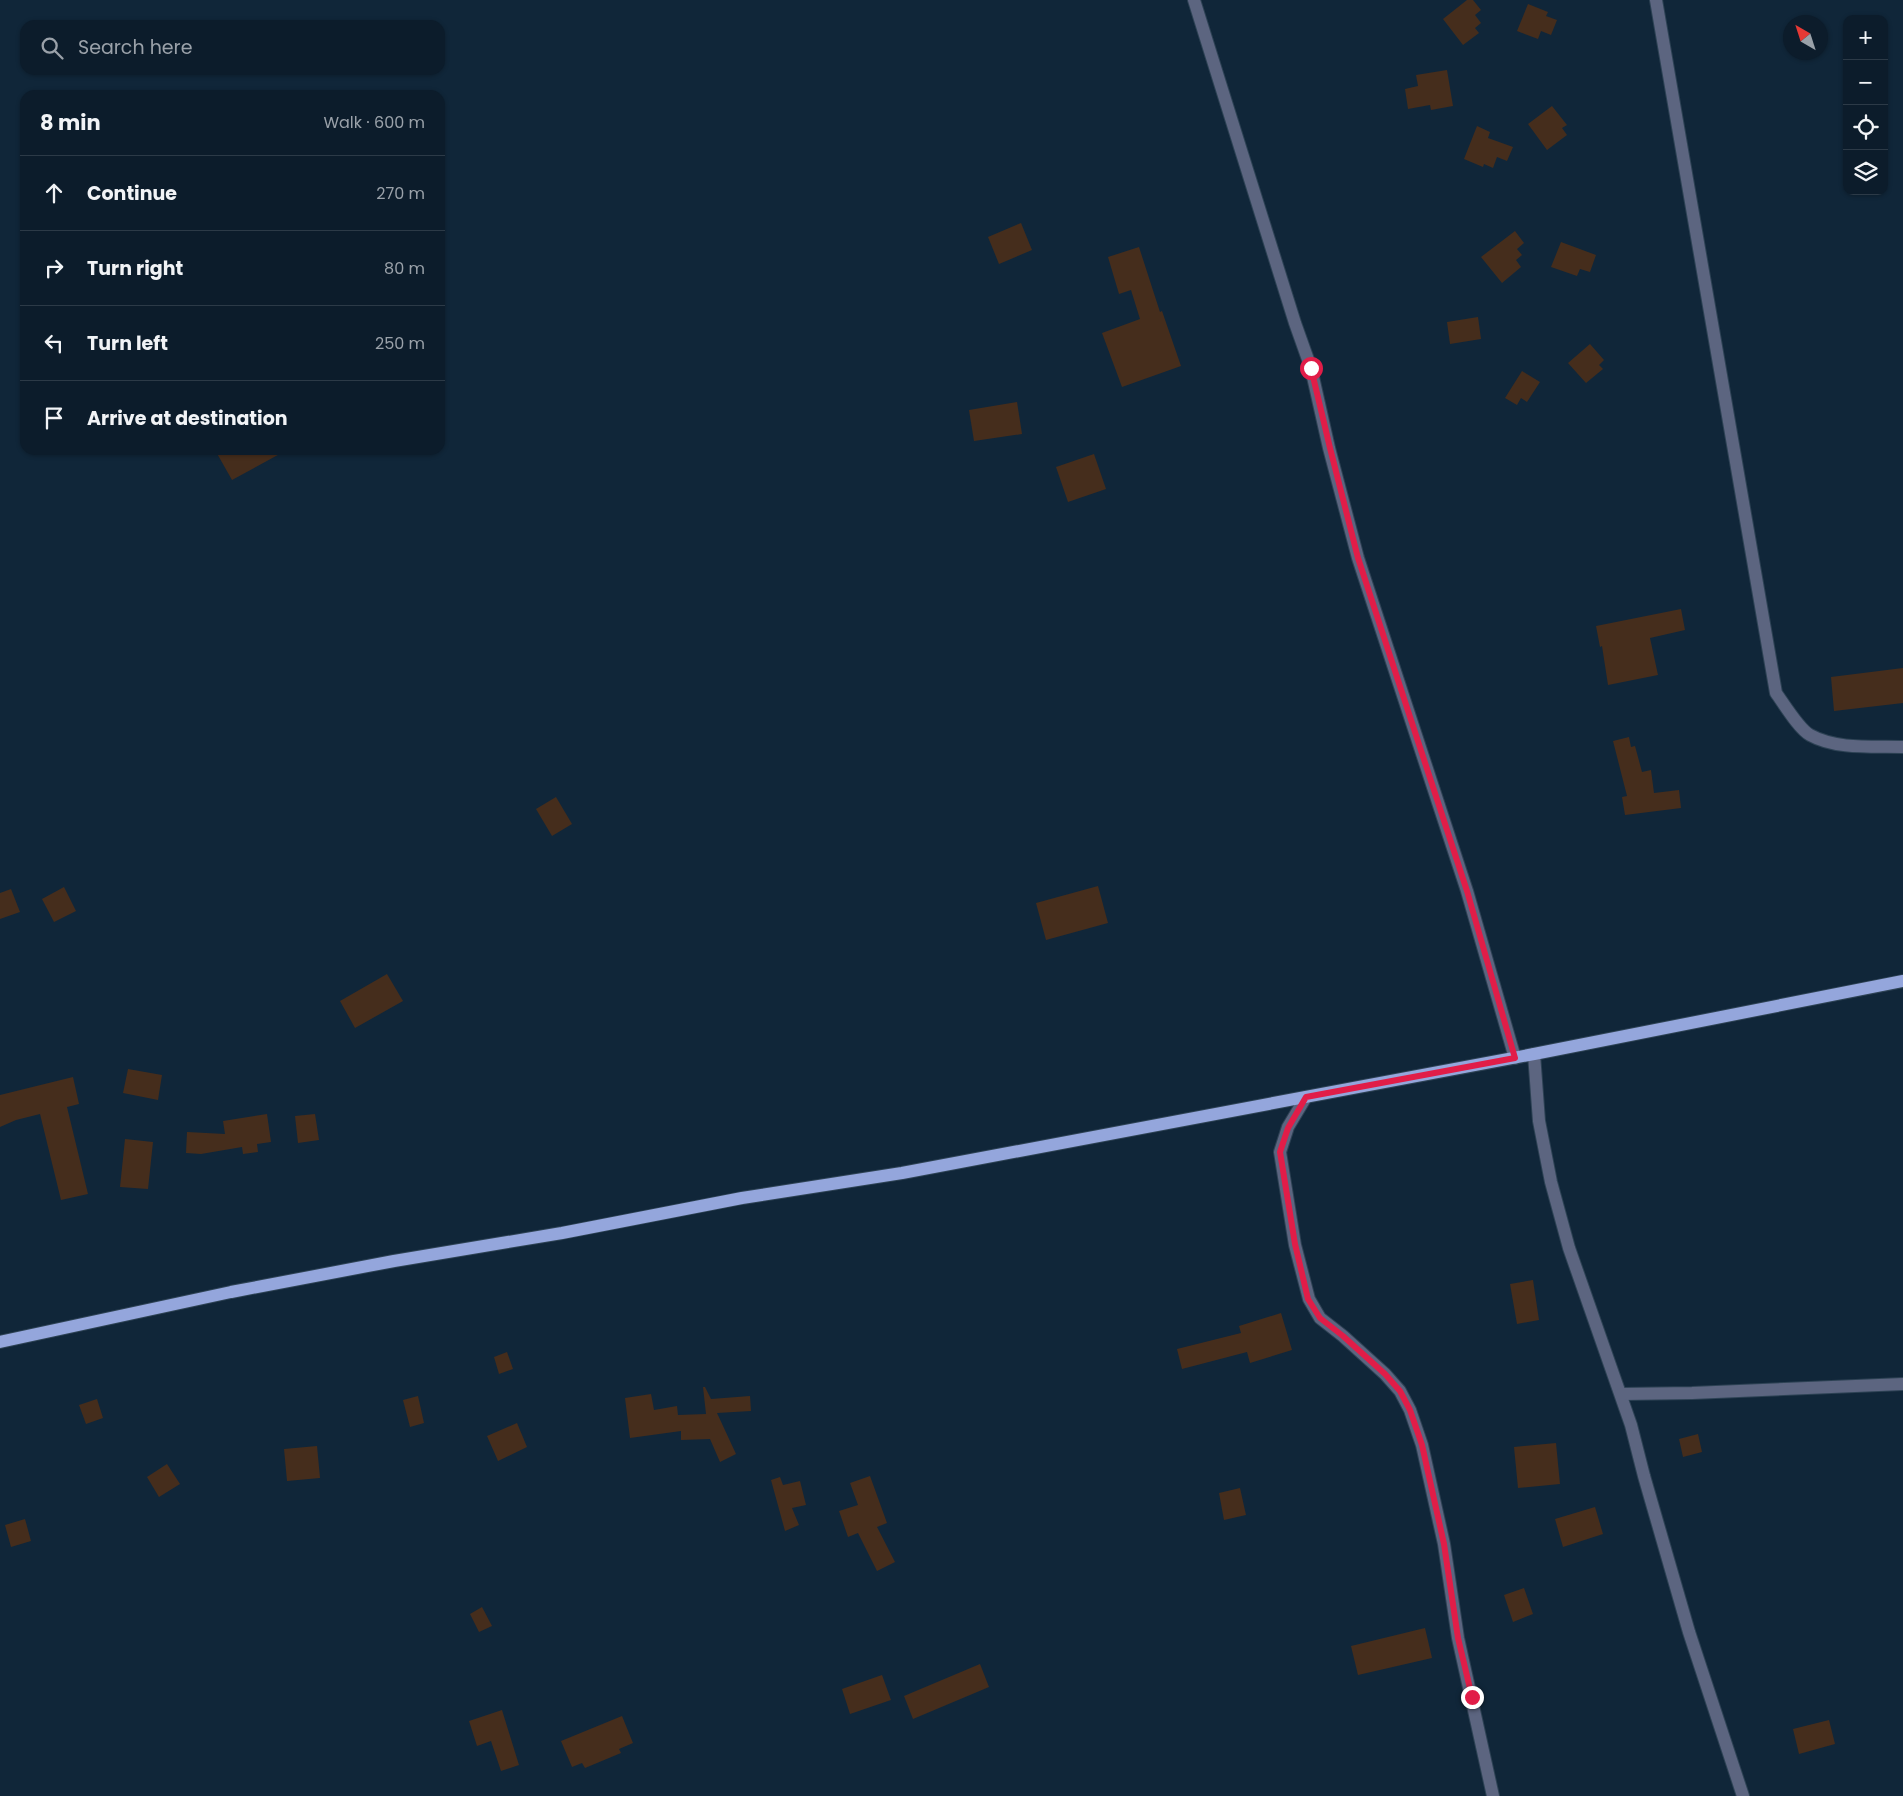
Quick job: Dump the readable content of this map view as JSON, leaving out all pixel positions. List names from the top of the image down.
{
  "north": "top left",
  "page": {
    "map_buttons": ["+", "−"],
    "search": "Search here",
    "heading": ["8 min", "Walk · 600 m"],
    "list": [
      ["Continue", "270 m"],
      ["Turn right", "80 m"],
      ["Turn left", "250 m"],
      "Arrive at destination"
    ]
  }
}
